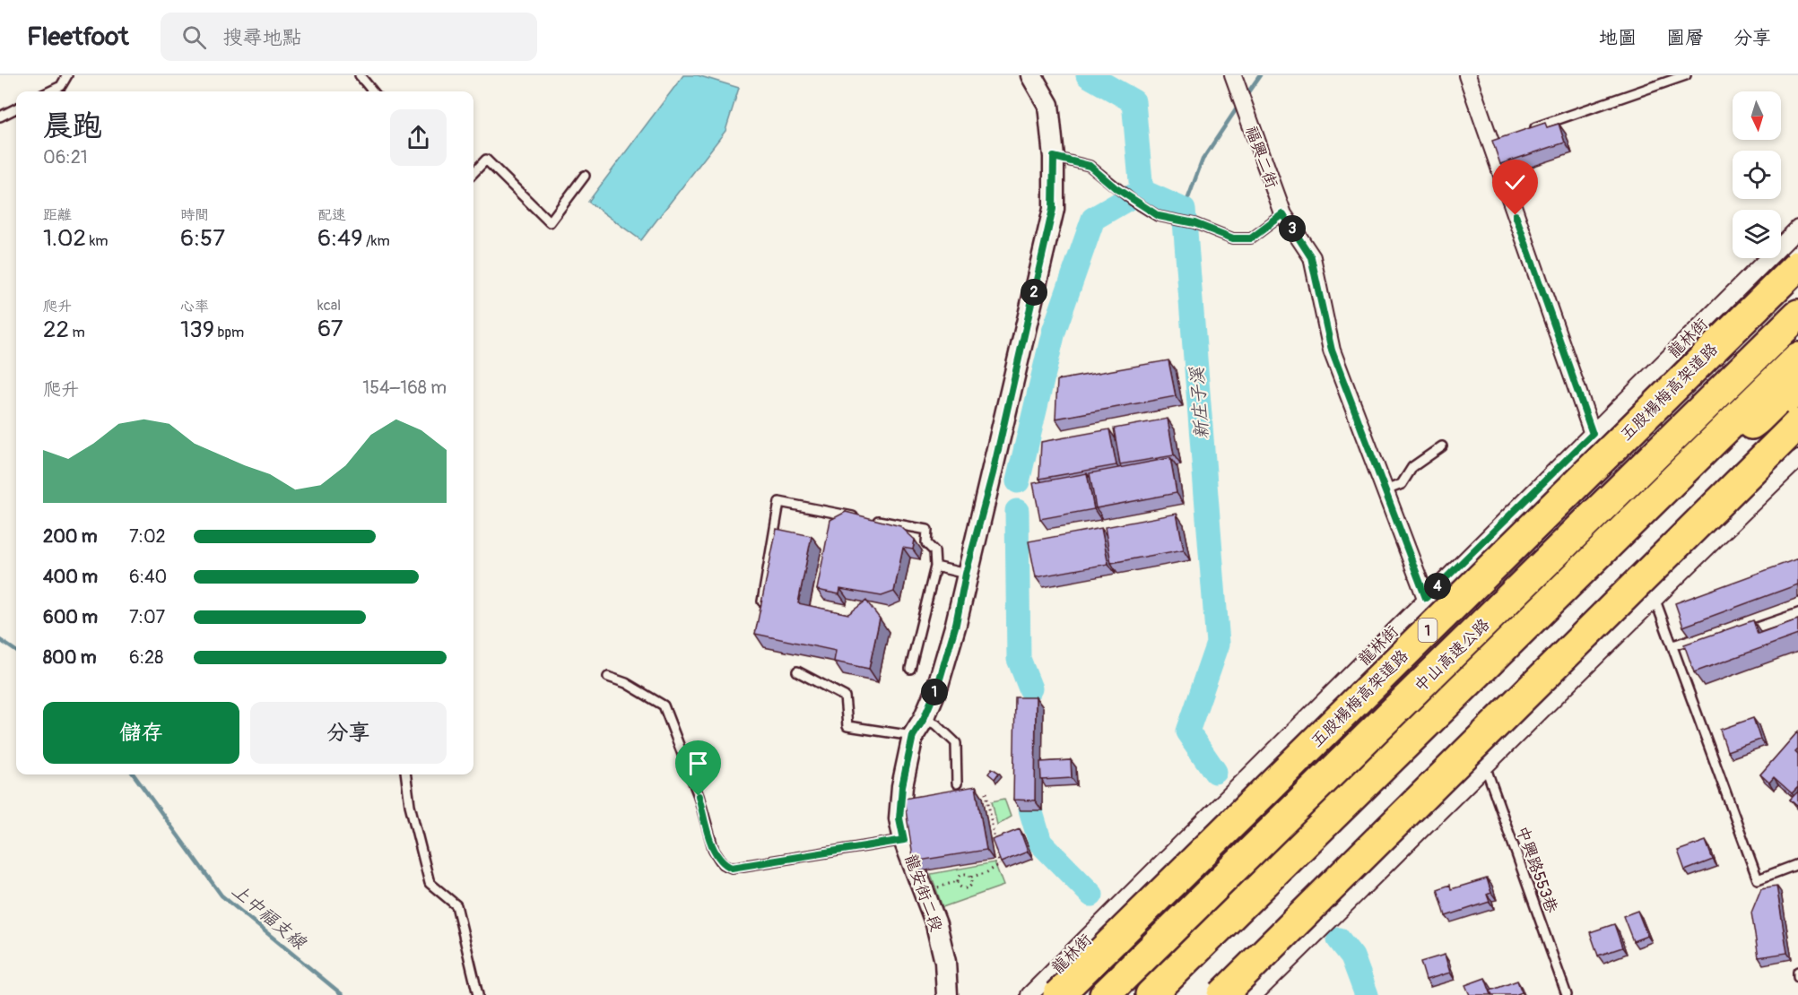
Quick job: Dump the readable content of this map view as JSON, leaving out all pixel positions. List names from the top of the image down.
{
  "streets": {
    "highway": ["五股楊梅高架道路", "1", "中山高速公路"],
    "street": ["福興二街", "龍林街", "龍安街二段"],
    "lane": ["中興路553巷"]
  },
  "crossings": [
    ["福興二街", "龍林街"]
  ],
  "water": ["新庄子溪", "上中福支線"],
  "north": "bottom",
  "page": {
    "header": "Fleetfoot",
    "search": "搜尋地點",
    "nav": ["地圖", "圖層", "分享"],
    "heading": ["晨跑", "06:21"],
    "stats": [
      ["距離", "1.02 km"],
      ["時間", "6:57"],
      ["配速", "6:49 /km"],
      ["爬升", "22 m"],
      ["心率", "139 bpm"],
      ["kcal", "67"]
    ],
    "pins": [
      "3",
      "2",
      "4",
      "1"
    ],
    "chart": ["爬升", "154–168 m"],
    "list": [
      {
        "name": "200 m",
        "note": "7:02"
      },
      {
        "name": "400 m",
        "note": "6:40"
      },
      {
        "name": "600 m",
        "note": "7:07"
      },
      {
        "name": "800 m",
        "note": "6:28"
      }
    ],
    "buttons": ["儲存", "分享"]
  }
}
